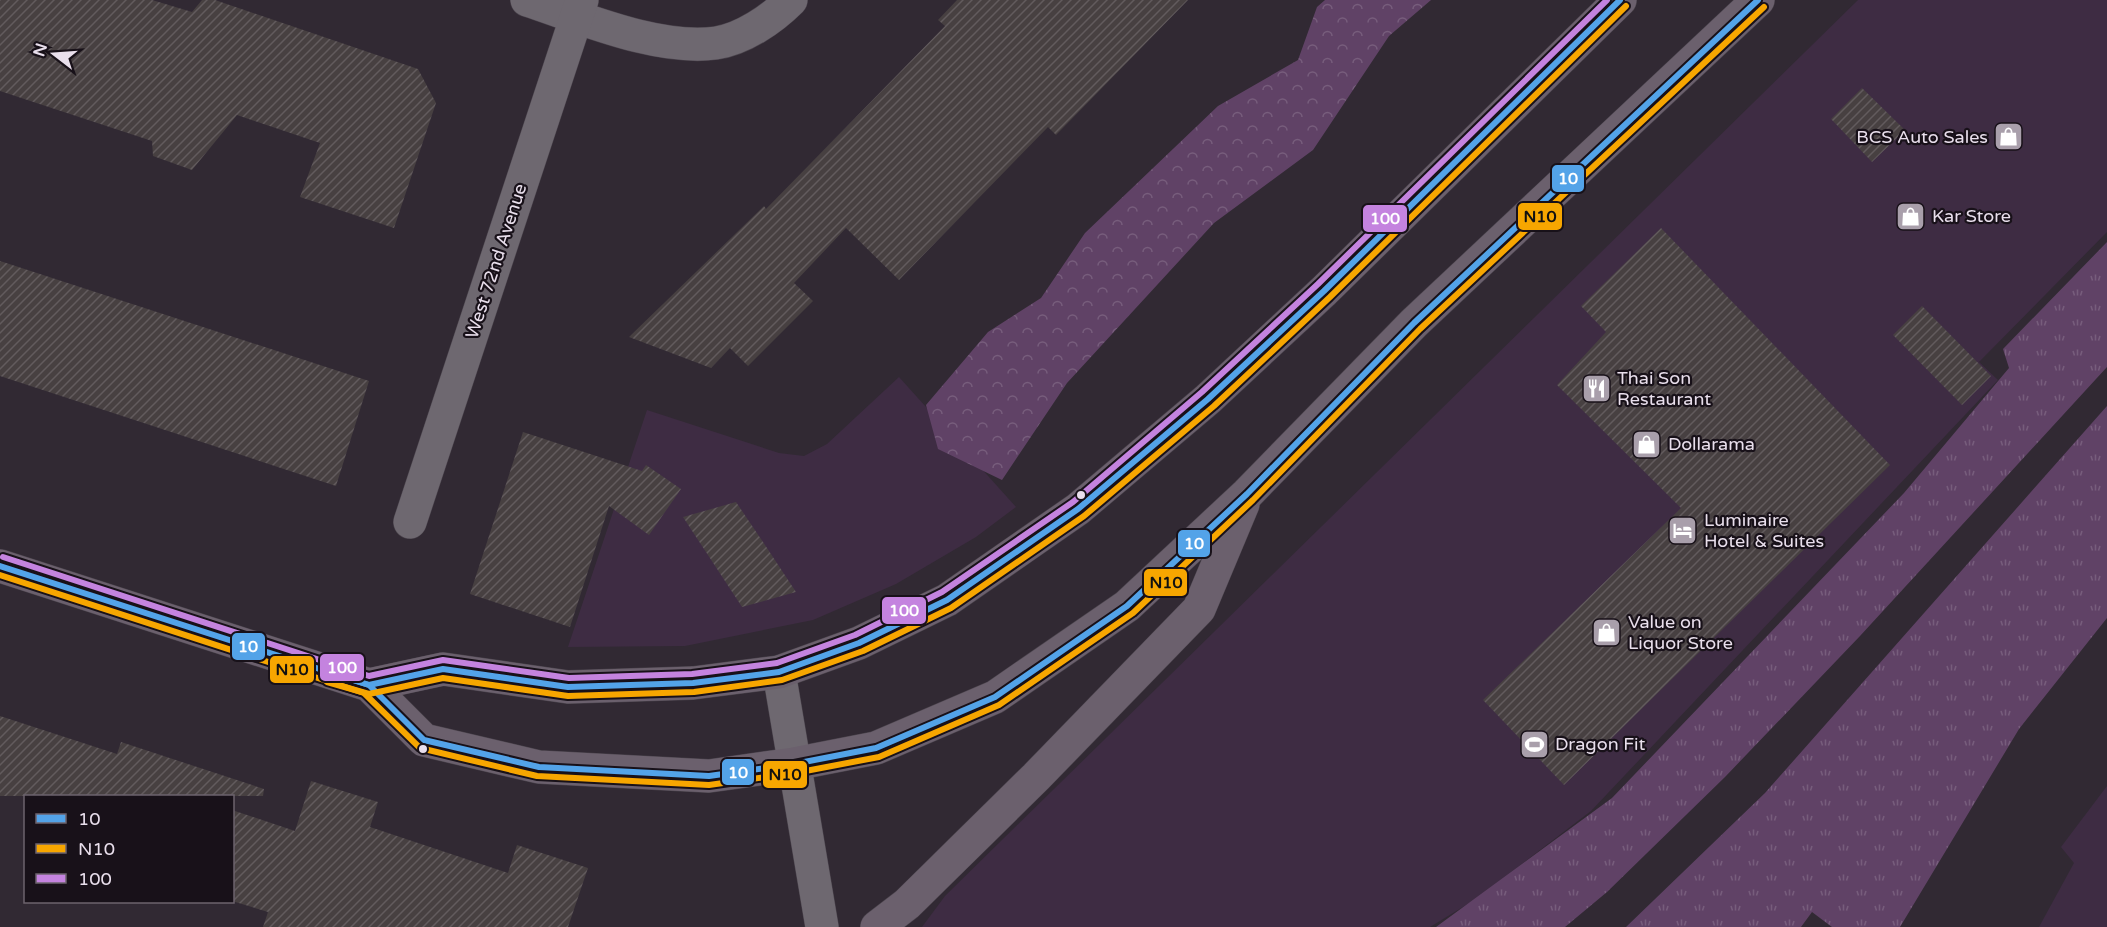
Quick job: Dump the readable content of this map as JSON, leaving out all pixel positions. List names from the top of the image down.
{
  "streets": {
    "street": ["West 72nd Avenue"]
  },
  "places": {
    "shop": [
      "BCS Auto Sales",
      "Kar Store",
      "Dollarama",
      "Value on Liquor Store"
    ],
    "restaurant": ["Thai Son Restaurant"],
    "hotel": ["Luminaire Hotel & Suites"],
    "sports": ["Dragon Fit"]
  },
  "lines": ["transit line 10", "transit line 100", "transit line N10"],
  "legend": ["10", "N10", "100"],
  "north": "left"
}
